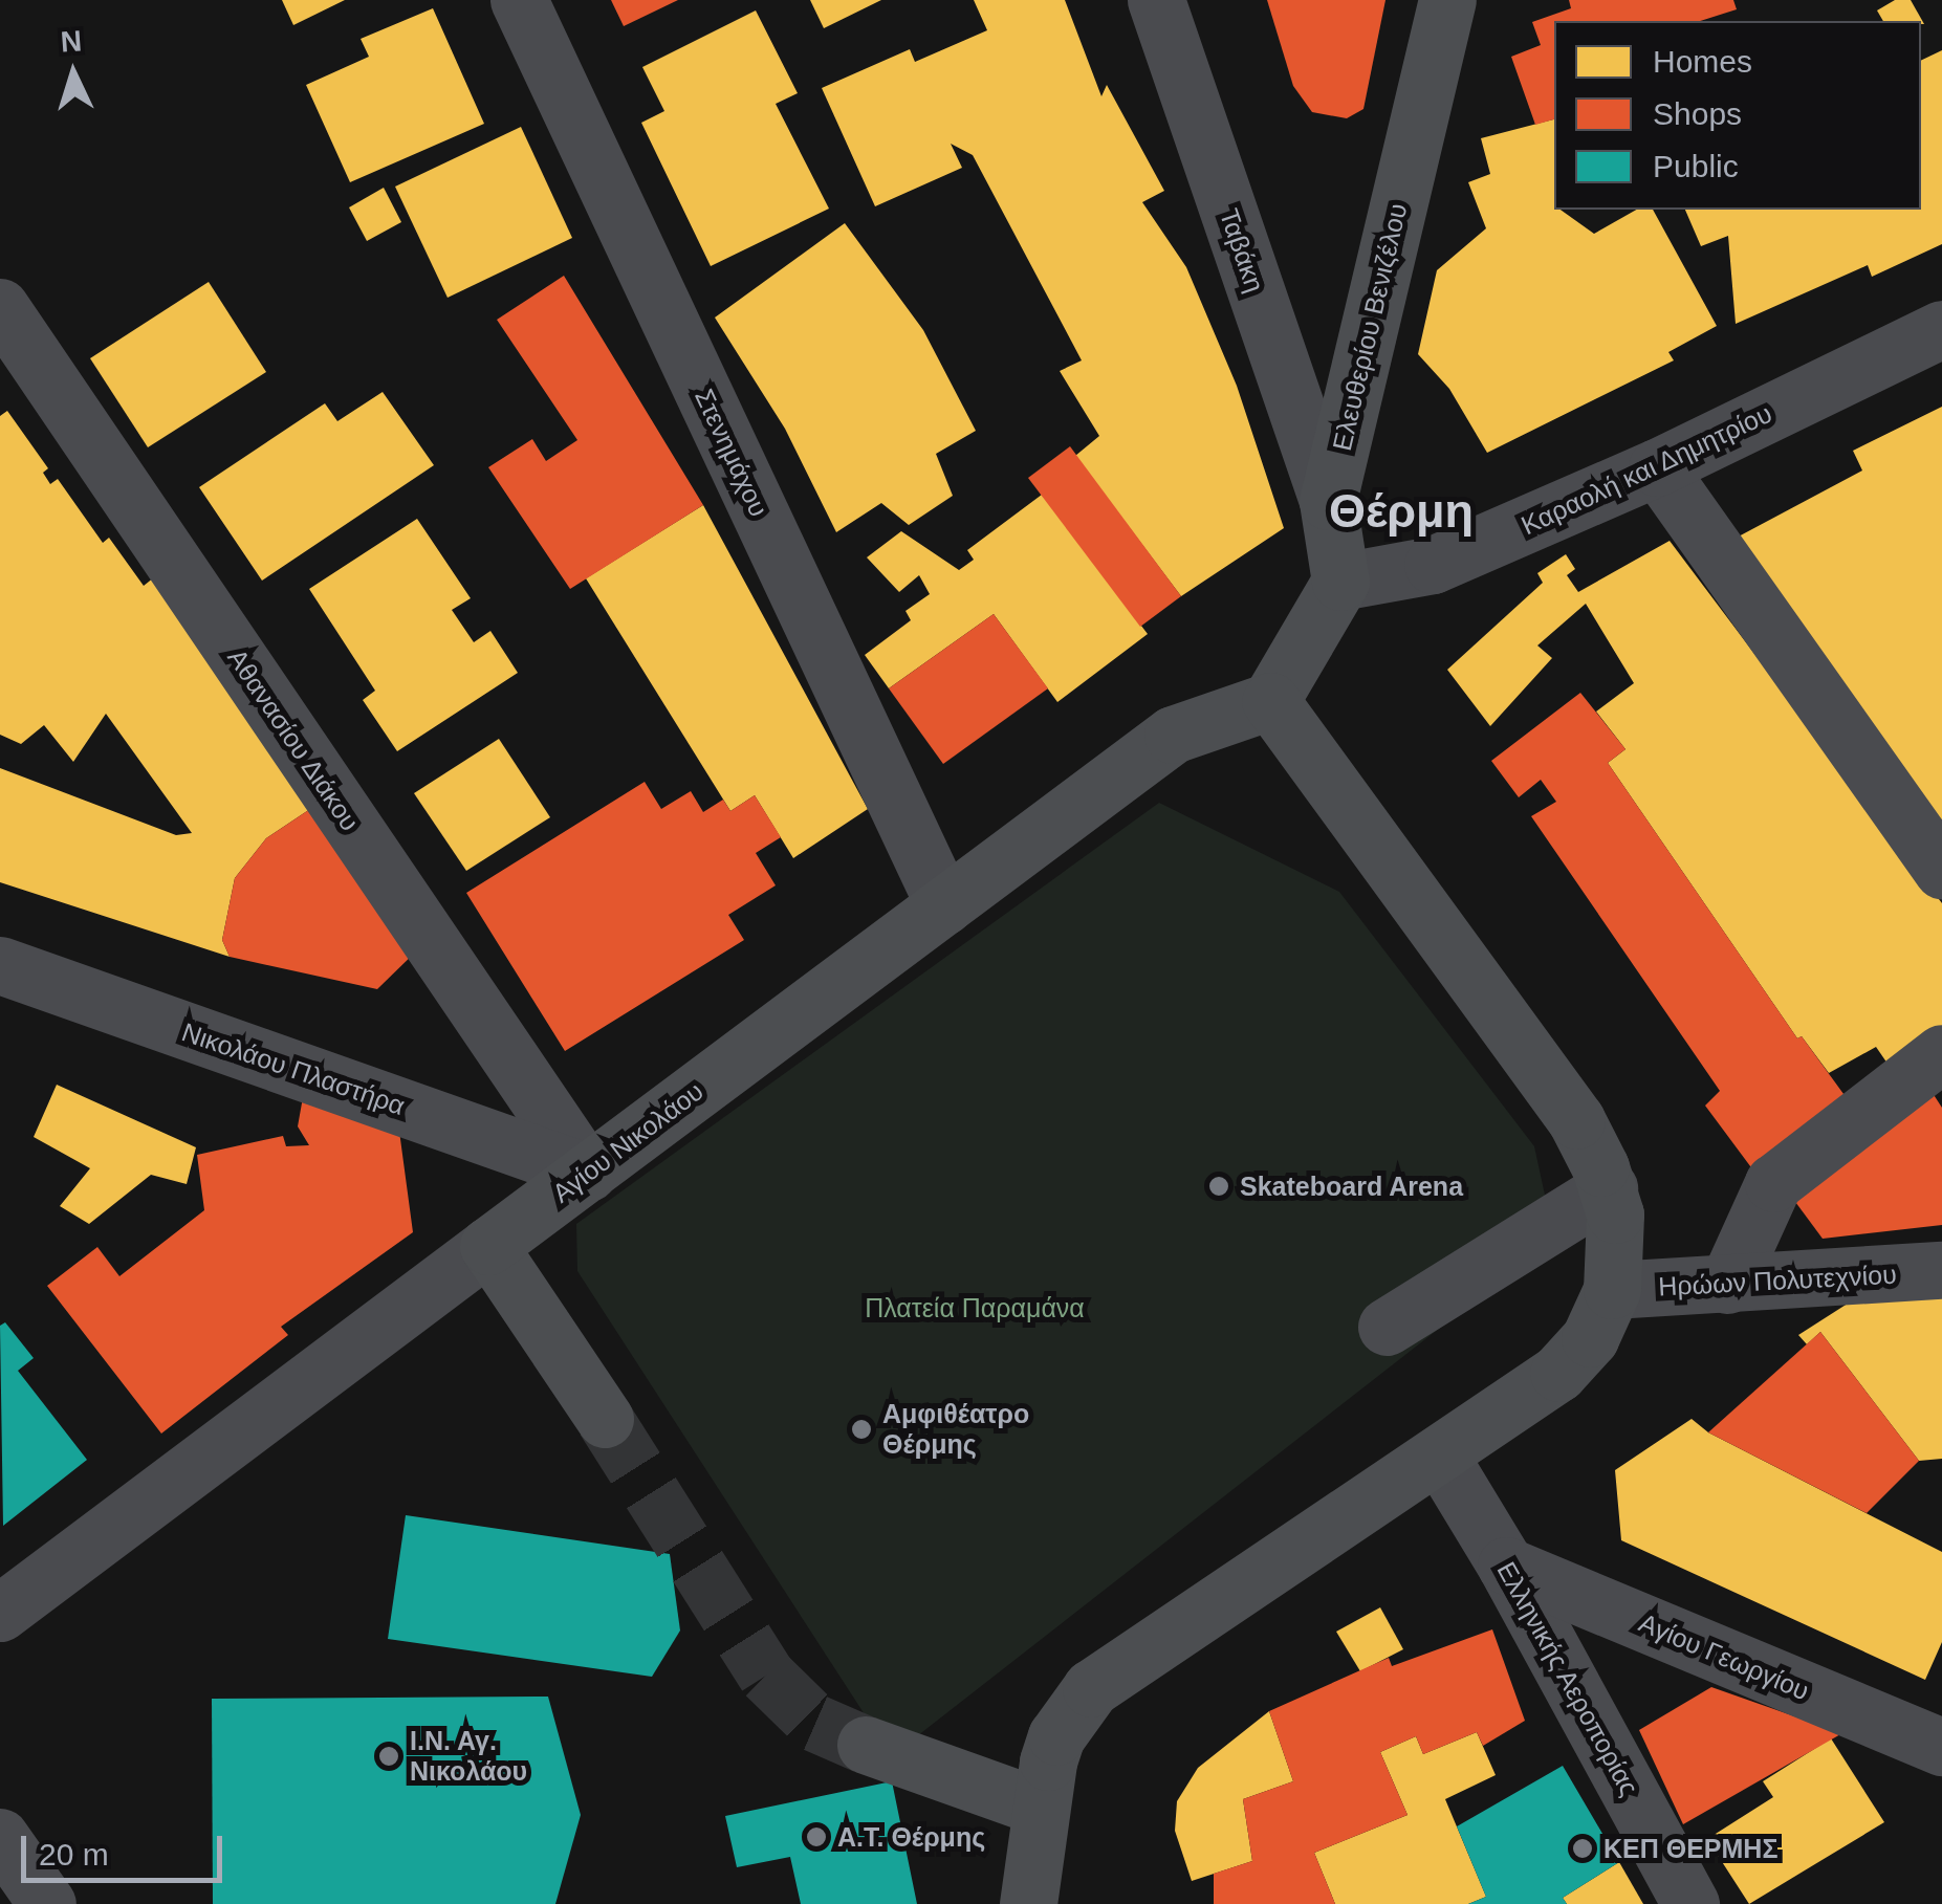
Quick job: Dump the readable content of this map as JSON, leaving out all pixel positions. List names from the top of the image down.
{
  "streets": {
    "main road": ["Ελευθερίου Βενιζέλου", "Αγίου Νικολάου"],
    "street": [
      "Ταβάκη",
      "Στενημάχου",
      "Καραολή και Δημητρίου",
      "Αθανασίου Διάκου",
      "Νικολάου Πλαστήρα",
      "Ηρώων Πολυτεχνίου",
      "Αγίου Γεωργίου",
      "Ελληνικής Αεροπορίας"
    ]
  },
  "crossings": [
    ["Ταβάκη", "Ελευθερίου Βενιζέλου"],
    ["Ελευθερίου Βενιζέλου", "Καραολή και Δημητρίου"],
    ["Στενημάχου", "Αγίου Νικολάου"],
    ["Αθανασίου Διάκου", "Νικολάου Πλαστήρα"],
    ["Αθανασίου Διάκου", "Αγίου Νικολάου"],
    ["Νικολάου Πλαστήρα", "Αγίου Νικολάου"],
    ["Αγίου Γεωργίου", "Ελληνικής Αεροπορίας"]
  ],
  "districts": ["Θέρμη"],
  "parks": ["Πλατεία Παραμάνα"],
  "places": [
    "Skateboard Arena",
    "Αμφιθέατρο Θέρμης",
    "Ι.Ν. Αγ. Νικολάου",
    "Α.Τ. Θέρμης",
    "ΚΕΠ ΘΕΡΜΗΣ"
  ],
  "legend": ["Homes", "Shops", "Public"],
  "scale_bar": "20 m",
  "north": "top"
}
